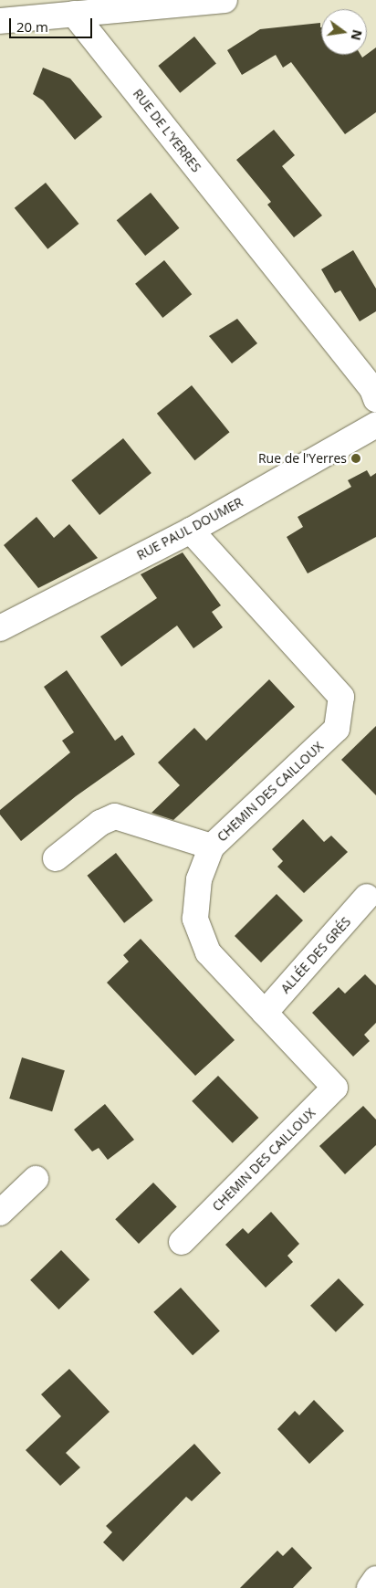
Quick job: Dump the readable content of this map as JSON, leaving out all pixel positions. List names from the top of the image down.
{
  "streets": {
    "street": [
      "RUE DE L'YERRES",
      "RUE PAUL DOUMER",
      "CHEMIN DES CAILLOUX",
      "ALLÉE DES GRÉS"
    ]
  },
  "crossings": [
    ["RUE PAUL DOUMER", "CHEMIN DES CAILLOUX"],
    ["CHEMIN DES CAILLOUX", "ALLÉE DES GRÉS"]
  ],
  "places": ["Rue de l'Yerres"],
  "scale_bar": "20 m",
  "north": "right"
}
